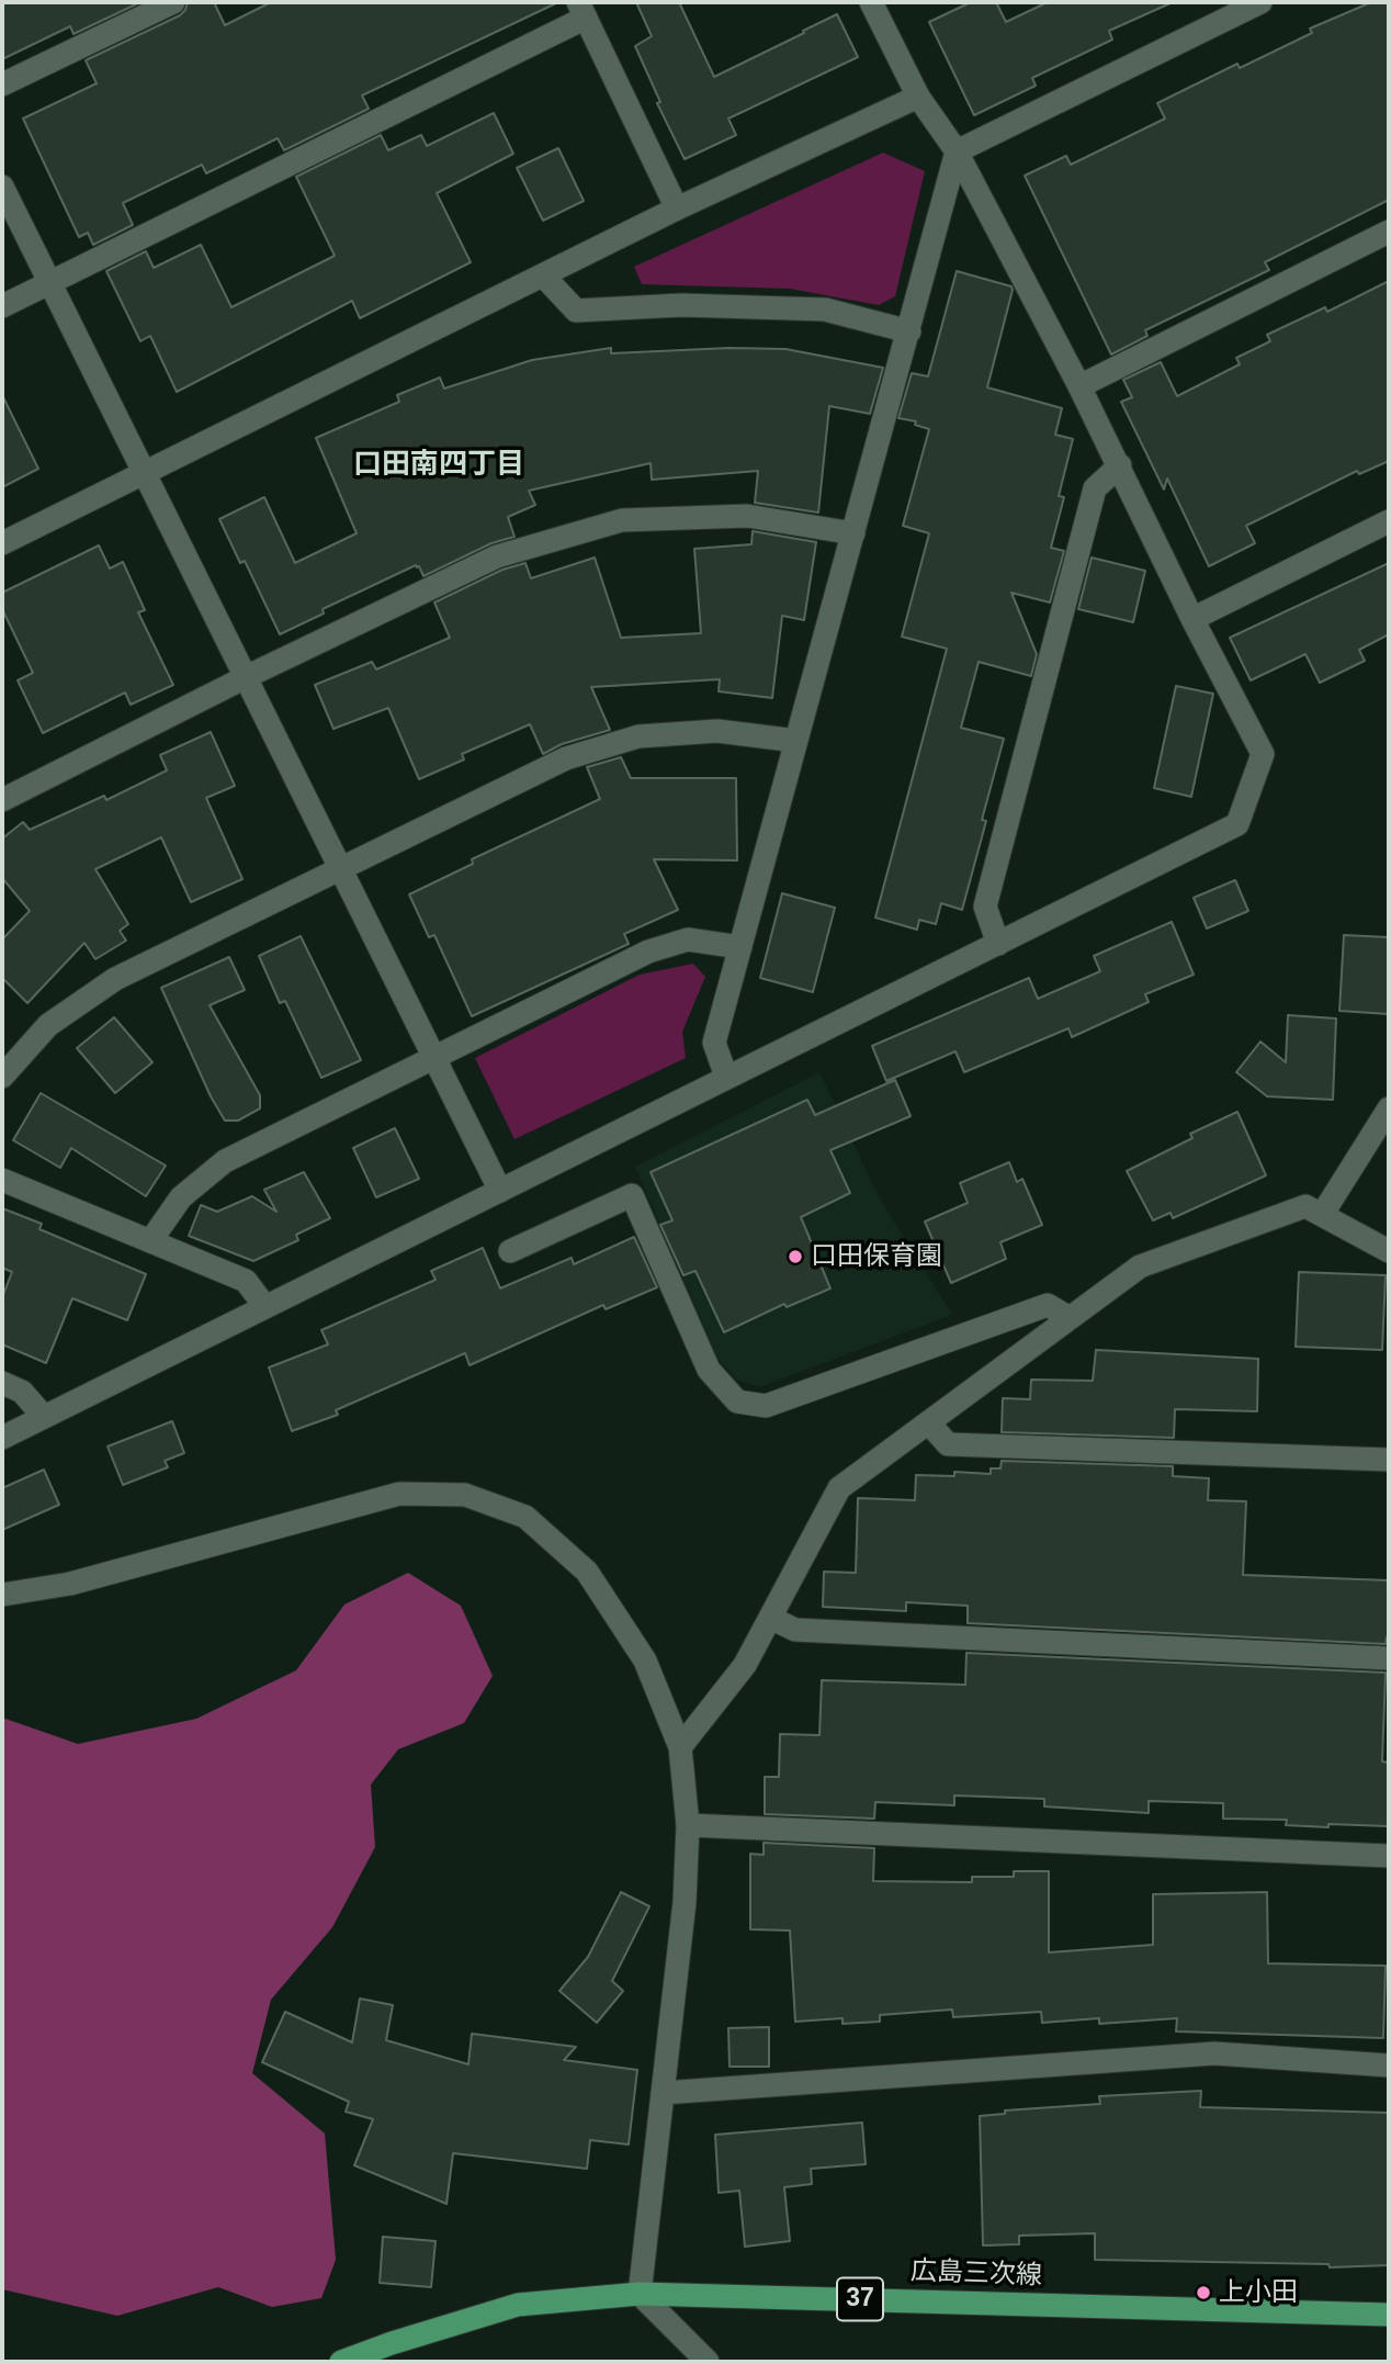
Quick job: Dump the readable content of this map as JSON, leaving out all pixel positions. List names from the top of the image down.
{
  "streets": {
    "main road": ["広島三次線", "37"]
  },
  "districts": ["口田南四丁目"],
  "places": ["口田保育園", "上小田"]
}
